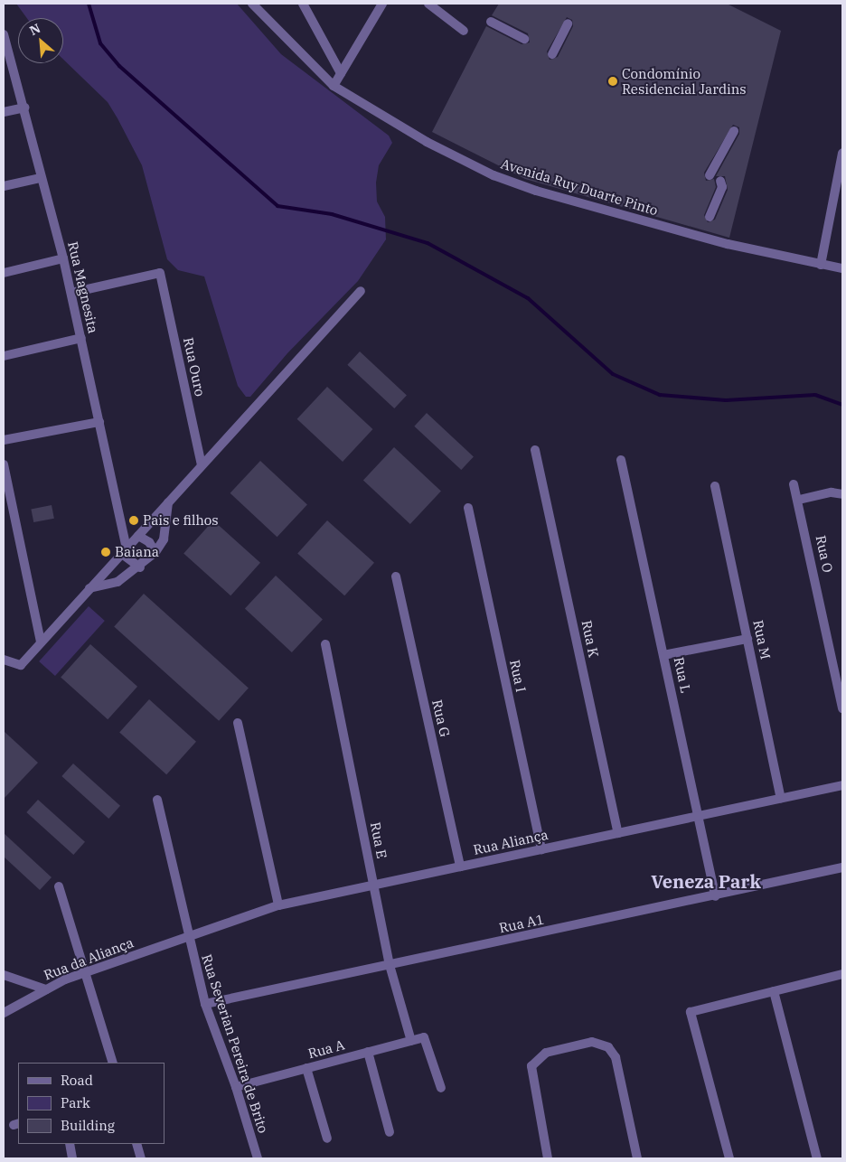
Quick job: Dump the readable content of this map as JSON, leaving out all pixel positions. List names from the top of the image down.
{
  "streets": {
    "street": [
      "Avenida Ruy Duarte Pinto",
      "Rua Magnesita",
      "Rua Ouro",
      "Rua O",
      "Rua K",
      "Rua M",
      "Rua L",
      "Rua I",
      "Rua G",
      "Rua E",
      "Rua Aliança",
      "Rua A1",
      "Rua da Aliança",
      "Rua Severian Pereira de Brito",
      "Rua A"
    ]
  },
  "crossings": [
    ["Rua Magnesita", "Rua Ouro"],
    ["Rua K", "Rua Aliança"],
    ["Rua M", "Rua Aliança"],
    ["Rua L", "Rua Aliança"],
    ["Rua L", "Rua A1"],
    ["Rua I", "Rua Aliança"],
    ["Rua G", "Rua Aliança"],
    ["Rua E", "Rua Aliança"],
    ["Rua E", "Rua A1"],
    ["Rua E", "Rua A"],
    ["Rua Aliança", "Rua da Aliança"],
    ["Rua Aliança", "Rua Severian Pereira de Brito"],
    ["Rua A1", "Rua Severian Pereira de Brito"],
    ["Rua da Aliança", "Rua Severian Pereira de Brito"],
    ["Rua Severian Pereira de Brito", "Rua A"]
  ],
  "districts": ["Veneza Park"],
  "places": ["Condomínio Residencial Jardins", "Pais e filhos", "Baiana"],
  "legend": ["Road", "Park", "Building"],
  "north": "top left"
}
